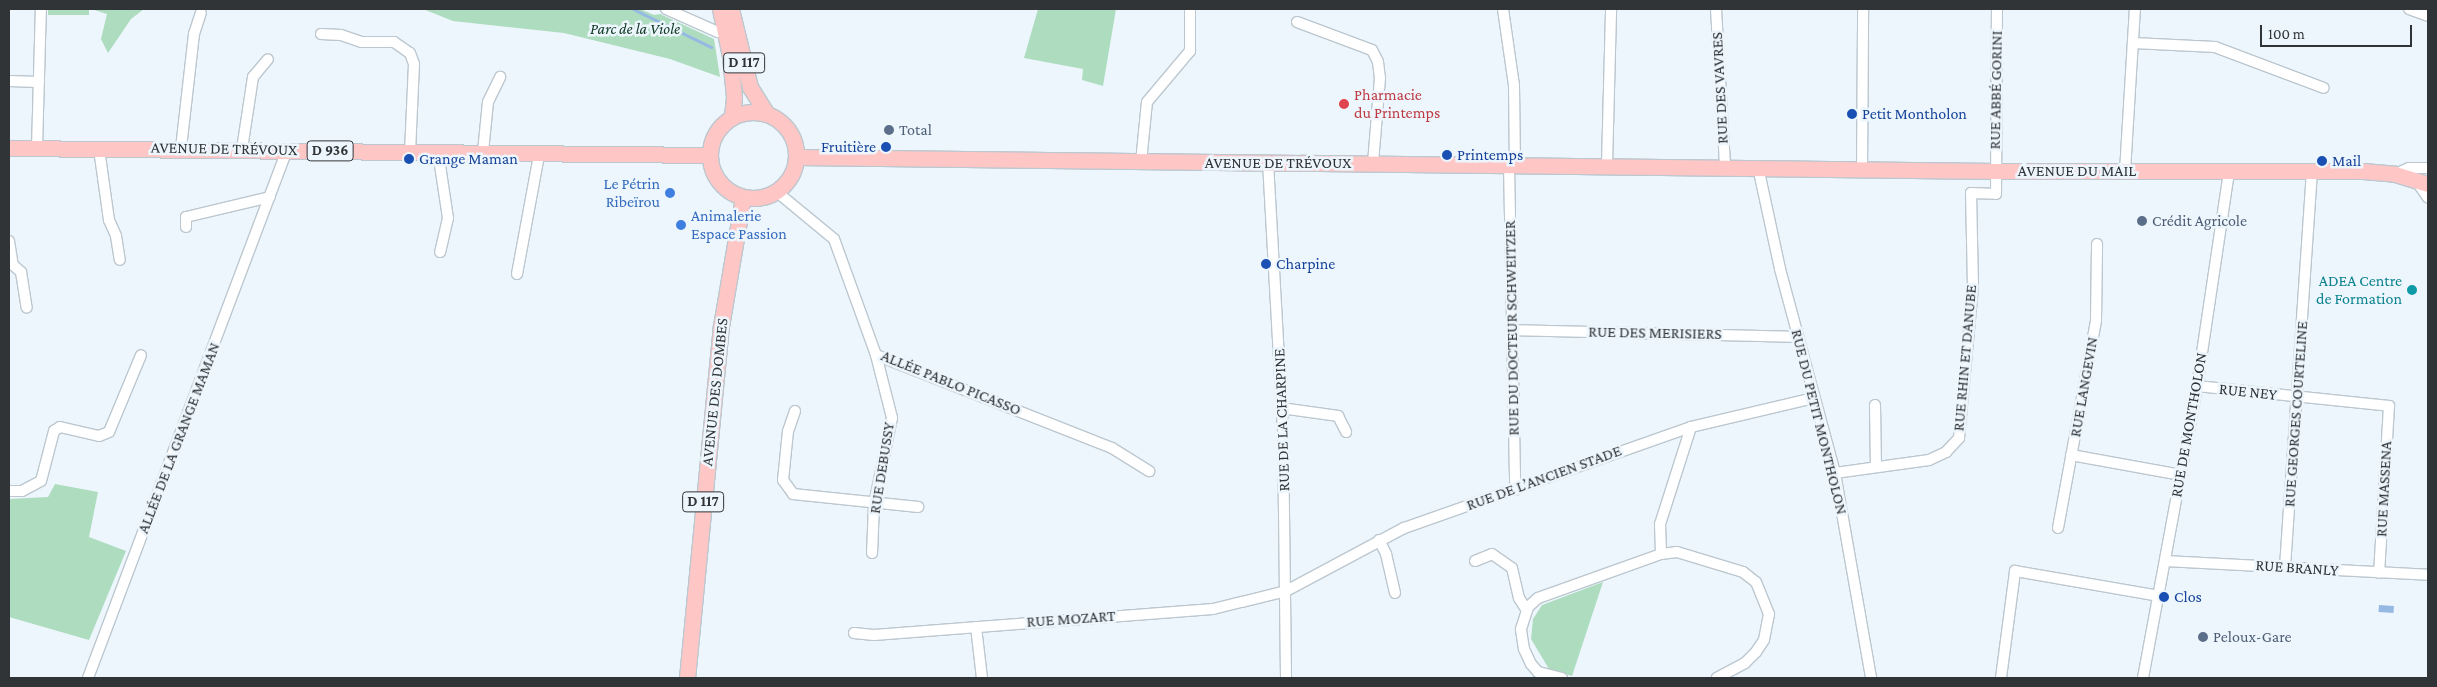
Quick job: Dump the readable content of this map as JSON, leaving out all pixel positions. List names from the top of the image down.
{
  "streets": {
    "main road": [
      "D 117",
      "AVENUE DE TRÉVOUX",
      "D 936",
      "AVENUE DU MAIL",
      "AVENUE DES DOMBES"
    ],
    "street": [
      "RUE DES VAVRES",
      "RUE ABBÉ GORINI",
      "RUE DU DOCTEUR SCHWEITZER",
      "RUE DES MERISIERS",
      "RUE RHIN ET DANUBE",
      "ALLÉE PABLO PICASSO",
      "RUE LANGEVIN",
      "RUE NEY",
      "RUE GEORGES COURTELINE",
      "RUE DE LA CHARPINE",
      "RUE DU PETIT MONTHOLON",
      "RUE DE MONTHOLON",
      "ALLÉE DE LA GRANGE MAMAN",
      "RUE DEBUSSY",
      "RUE DE L’ANCIEN STADE",
      "RUE MASSENA",
      "RUE BRANLY",
      "RUE MOZART"
    ]
  },
  "crossings": [
    ["D 117", "AVENUE DE TRÉVOUX"],
    ["D 117", "ALLÉE PABLO PICASSO"],
    ["D 117", "AVENUE DES DOMBES"],
    ["RUE DES VAVRES", "AVENUE DE TRÉVOUX"],
    ["RUE ABBÉ GORINI", "AVENUE DU MAIL"],
    ["RUE ABBÉ GORINI", "RUE RHIN ET DANUBE"],
    ["AVENUE DE TRÉVOUX", "AVENUE DU MAIL"],
    ["AVENUE DE TRÉVOUX", "RUE DU DOCTEUR SCHWEITZER"],
    ["AVENUE DE TRÉVOUX", "ALLÉE PABLO PICASSO"],
    ["AVENUE DE TRÉVOUX", "AVENUE DES DOMBES"],
    ["AVENUE DE TRÉVOUX", "RUE DE LA CHARPINE"],
    ["AVENUE DE TRÉVOUX", "RUE DU PETIT MONTHOLON"],
    ["AVENUE DE TRÉVOUX", "ALLÉE DE LA GRANGE MAMAN"],
    ["AVENUE DU MAIL", "RUE RHIN ET DANUBE"],
    ["AVENUE DU MAIL", "RUE GEORGES COURTELINE"],
    ["AVENUE DU MAIL", "RUE DU PETIT MONTHOLON"],
    ["AVENUE DU MAIL", "RUE DE MONTHOLON"],
    ["RUE DU DOCTEUR SCHWEITZER", "RUE DES MERISIERS"],
    ["RUE DU DOCTEUR SCHWEITZER", "RUE DE L’ANCIEN STADE"],
    ["RUE DES MERISIERS", "RUE DU PETIT MONTHOLON"],
    ["RUE RHIN ET DANUBE", "RUE DU PETIT MONTHOLON"],
    ["ALLÉE PABLO PICASSO", "AVENUE DES DOMBES"],
    ["ALLÉE PABLO PICASSO", "RUE DEBUSSY"],
    ["RUE NEY", "RUE GEORGES COURTELINE"],
    ["RUE NEY", "RUE DE MONTHOLON"],
    ["RUE NEY", "RUE MASSENA"],
    ["RUE GEORGES COURTELINE", "RUE BRANLY"],
    ["RUE DE LA CHARPINE", "RUE DE L’ANCIEN STADE"],
    ["RUE DE LA CHARPINE", "RUE MOZART"],
    ["RUE DU PETIT MONTHOLON", "RUE DE L’ANCIEN STADE"],
    ["RUE DE MONTHOLON", "RUE BRANLY"],
    ["RUE DE L’ANCIEN STADE", "RUE MOZART"],
    ["RUE MASSENA", "RUE BRANLY"]
  ],
  "parks": ["Parc de la Viole"],
  "places": [
    "Pharmacie du Printemps",
    "Petit Montholon",
    "Total",
    "Fruitière",
    "Printemps",
    "Grange Maman",
    "Mail",
    "Le Pétrin Ribeïrou",
    "Crédit Agricole",
    "Animalerie Espace Passion",
    "Charpine",
    "ADEA Centre de Formation",
    "Clos",
    "Peloux-Gare"
  ],
  "scale_bar": "100 m"
}
